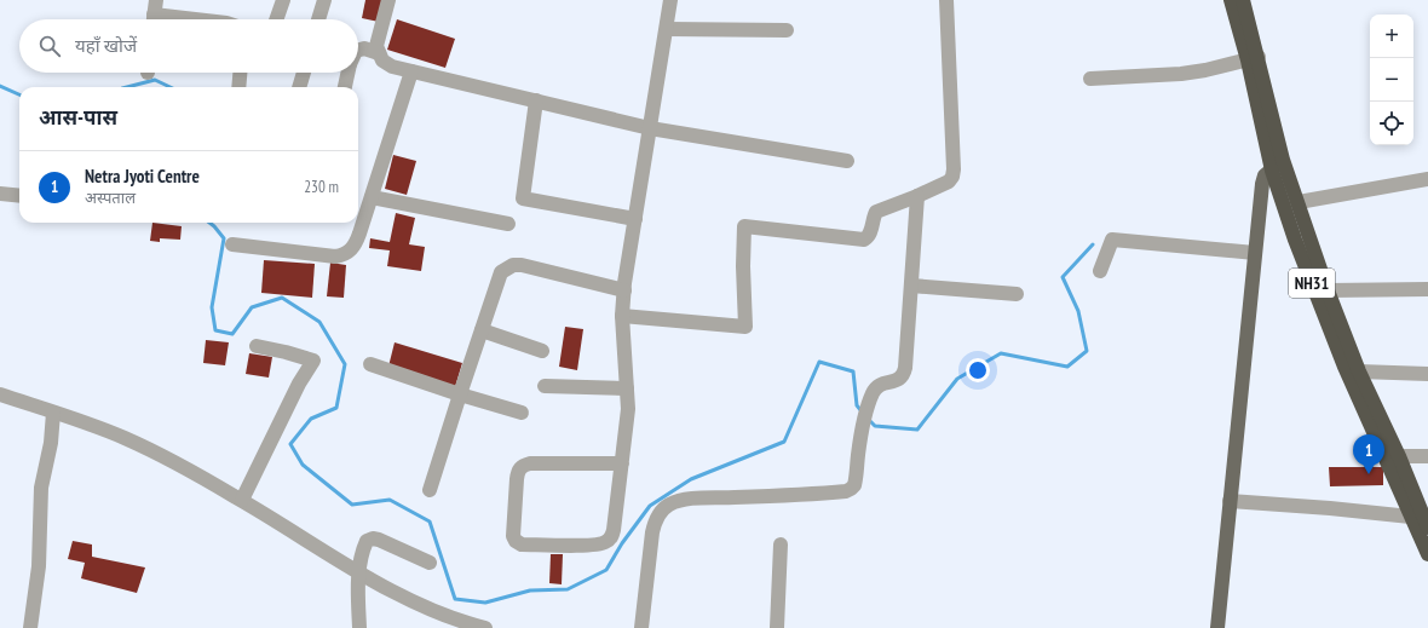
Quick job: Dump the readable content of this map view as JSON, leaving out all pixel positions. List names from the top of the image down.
{
  "streets": {
    "highway": ["NH31"]
  },
  "page": {
    "map_buttons": ["+", "−"],
    "search": "यहाँ खोजें",
    "heading": "आस-पास",
    "list": [
      {
        "mark": "1",
        "name": "Netra Jyoti Centre",
        "note": "अस्पताल",
        "value": "230 m"
      }
    ],
    "pins": "1"
  }
}
